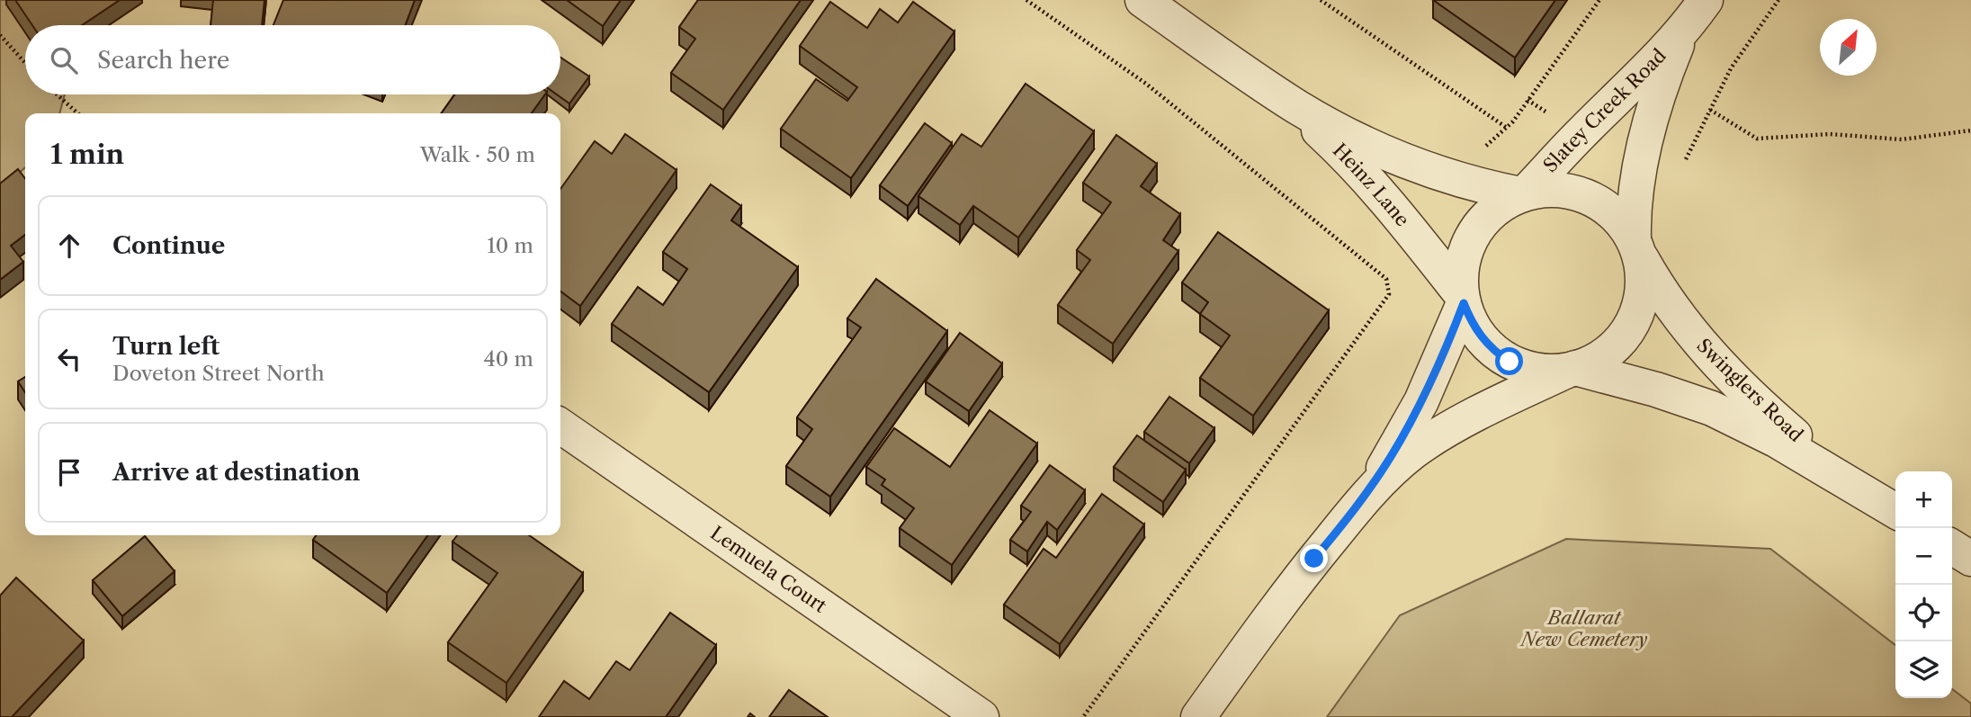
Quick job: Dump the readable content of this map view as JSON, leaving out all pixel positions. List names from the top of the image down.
{
  "streets": {
    "street": [
      "Slatey Creek Road",
      "Heinz Lane",
      "Swinglers Road",
      "Lemuela Court"
    ]
  },
  "crossings": [
    ["Slatey Creek Road", "Heinz Lane"],
    ["Slatey Creek Road", "Swinglers Road"],
    ["Heinz Lane", "Swinglers Road"]
  ],
  "parks": ["Ballarat New Cemetery"],
  "north": "top right",
  "page": {
    "search": "Search here",
    "heading": ["1 min", "Walk · 50 m"],
    "list": [
      ["Continue", "10 m"],
      ["Turn left", "Doveton Street North", "40 m"],
      "Arrive at destination"
    ],
    "map_buttons": ["+", "−"]
  }
}
